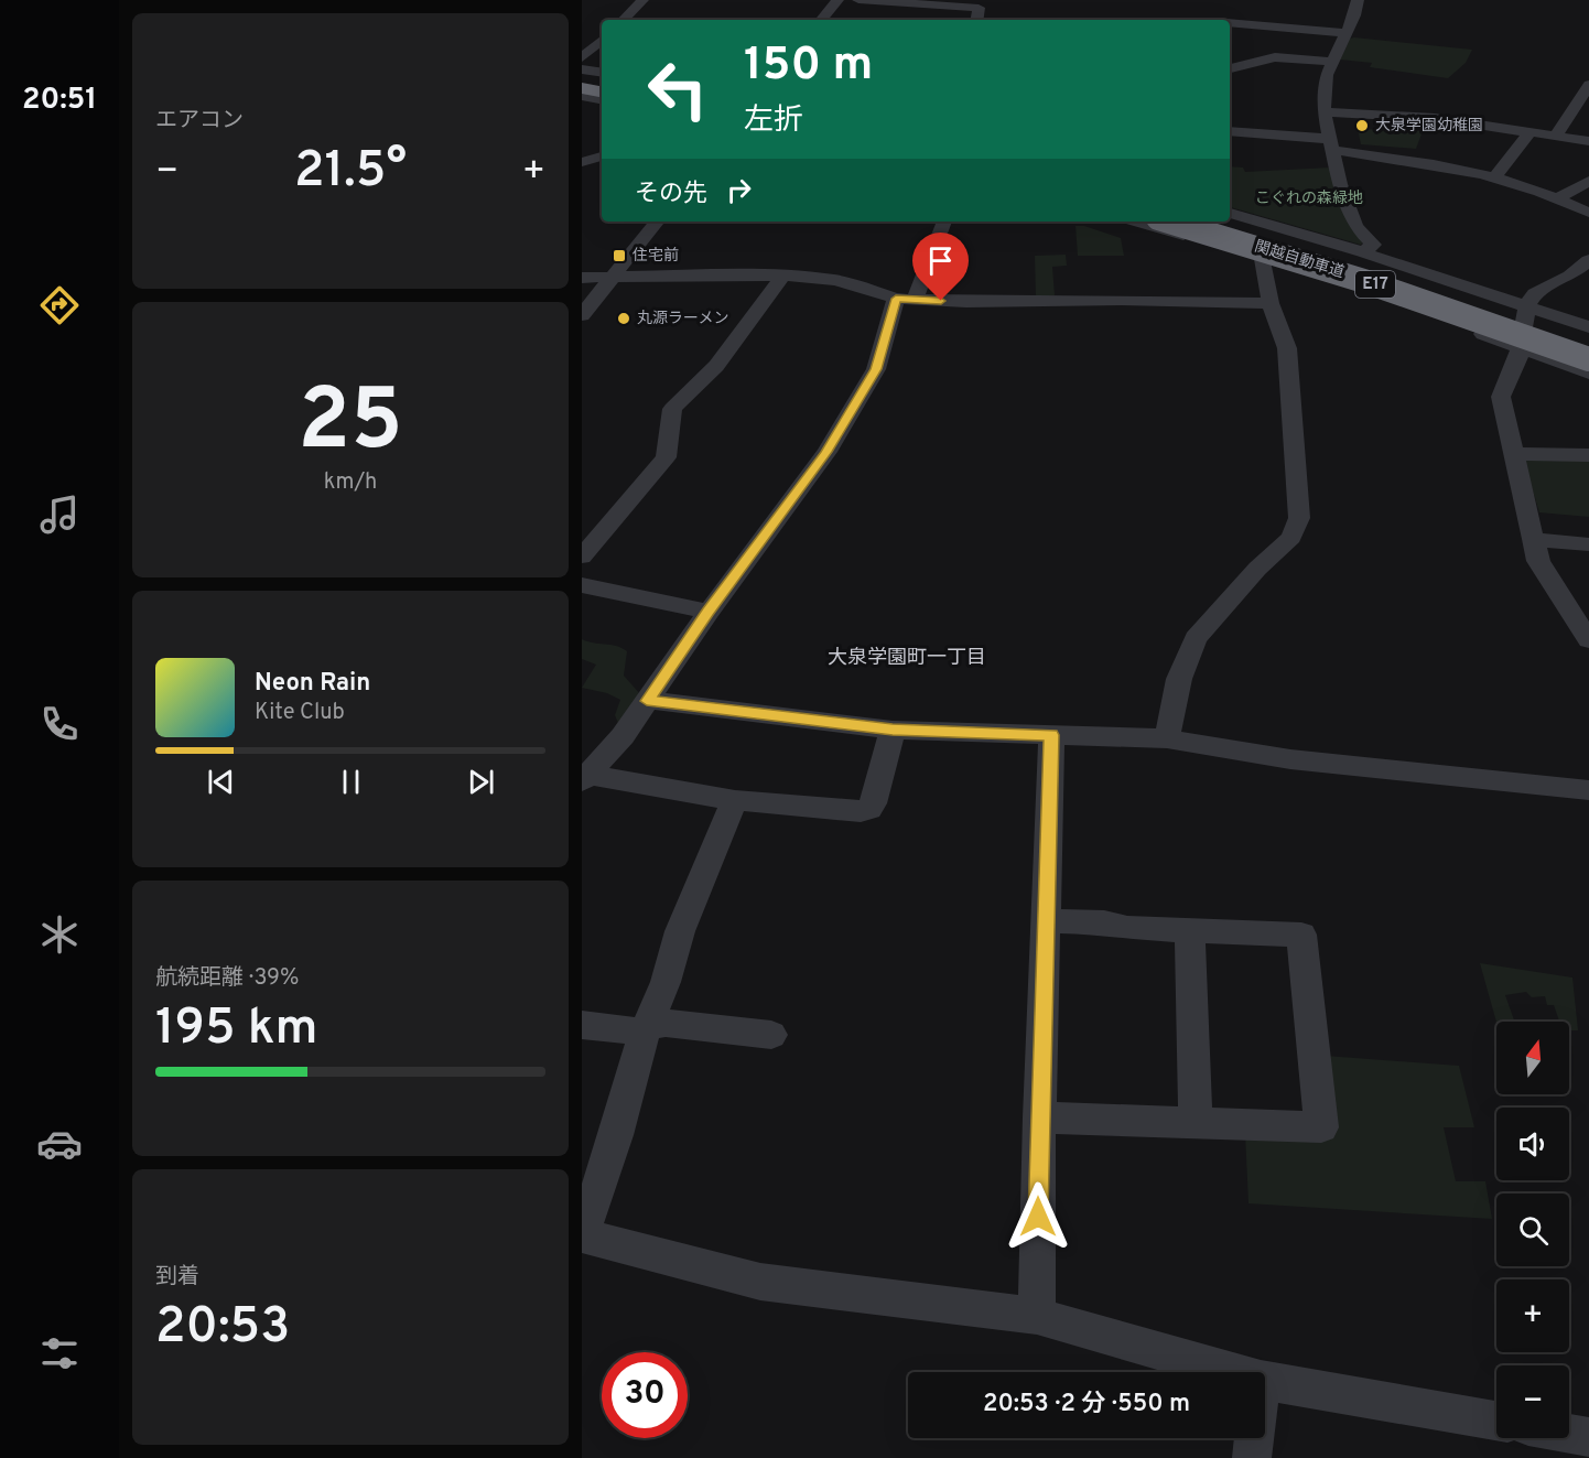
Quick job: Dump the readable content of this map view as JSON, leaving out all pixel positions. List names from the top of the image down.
{
  "streets": {
    "highway": ["関越自動車道", "E17"]
  },
  "districts": ["大泉学園町一丁目"],
  "parks": ["こぐれの森緑地"],
  "places": {
    "other": ["大泉学園幼稚園", "丸源ラーメン"],
    "transit": ["住宅前"]
  },
  "north": "top",
  "page": {
    "tabs": "20:51",
    "tile": [
      "エアコン",
      ["25", "km/h"],
      ["航続距離 · 39%", "195 km"],
      ["到着", "20:53"]
    ],
    "turn": ["150 m", "左折"],
    "heat": ["−", "21.5°", "+"],
    "then": "その先",
    "song": ["Neon Rain", "Kite Club"],
    "map_buttons": ["+", "−"],
    "limit": "30",
    "trip": "20:53 · 2 分 · 550 m"
  }
}
